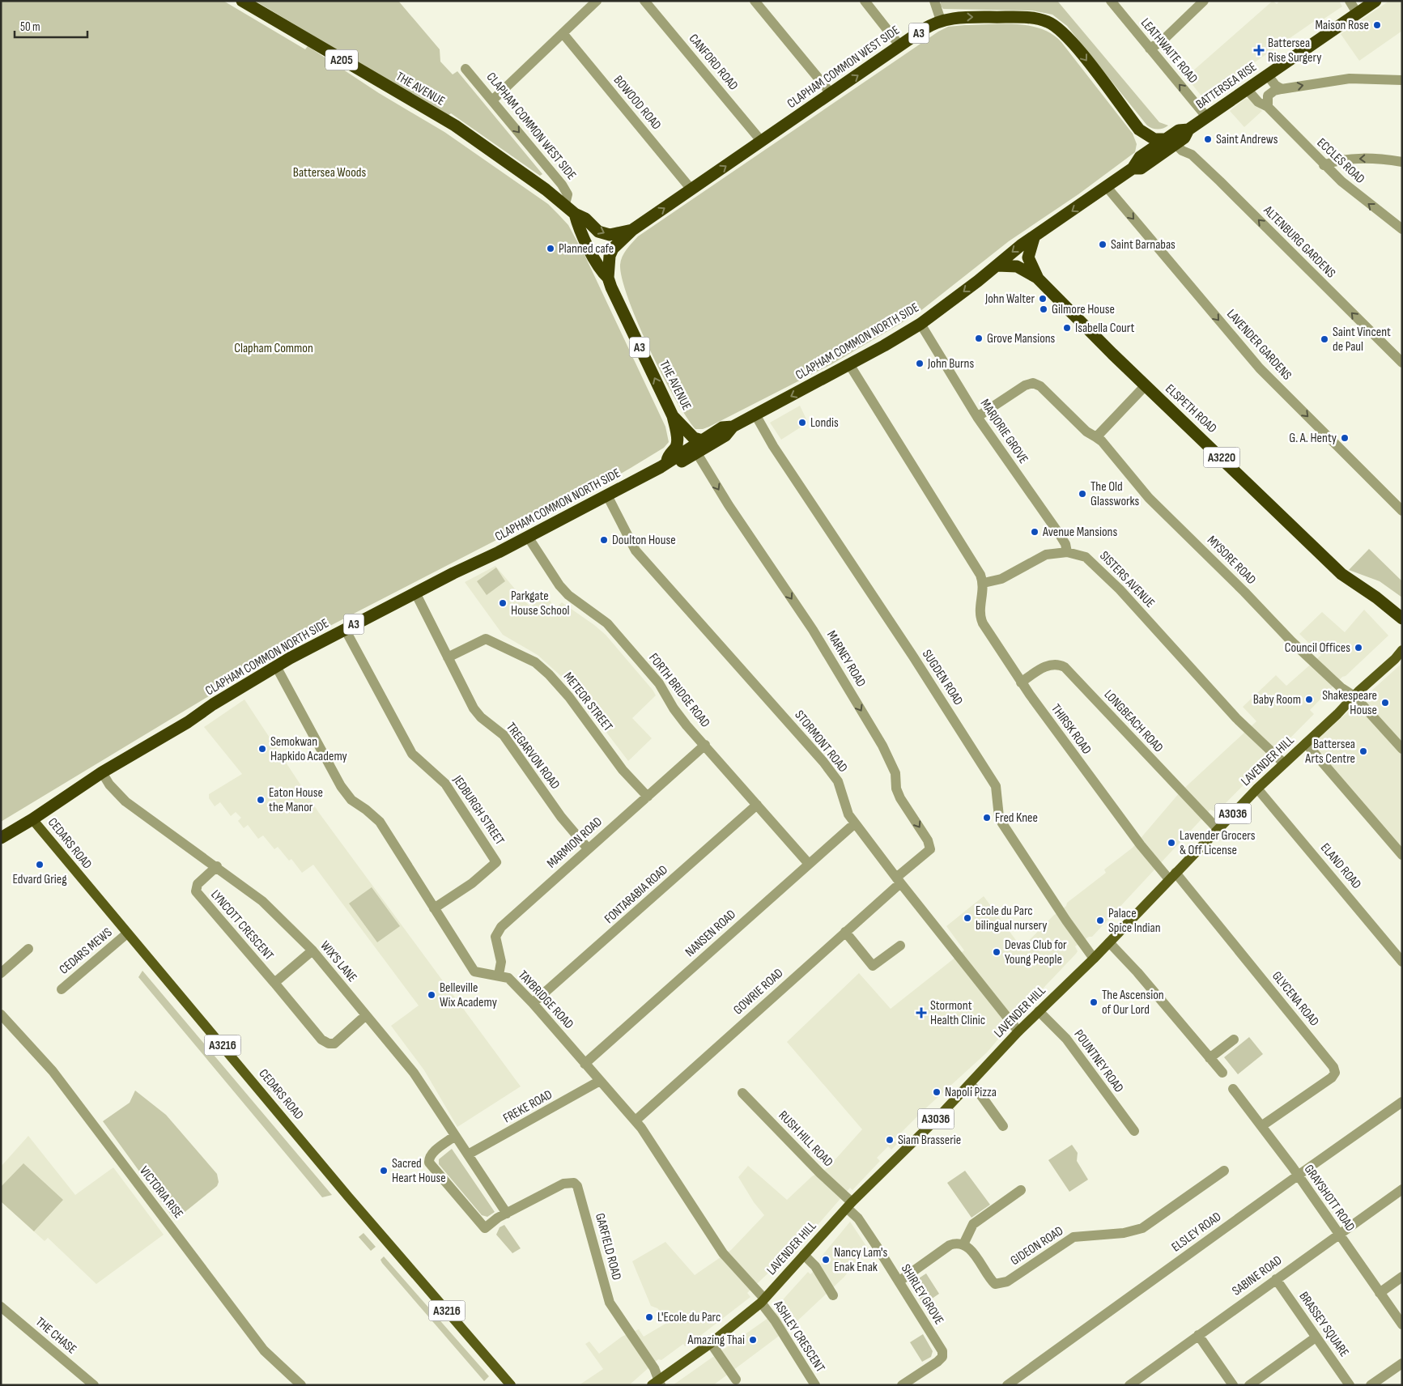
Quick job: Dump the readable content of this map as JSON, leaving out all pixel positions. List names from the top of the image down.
{
  "streets": {
    "highway": [
      "A3",
      "A205",
      "CLAPHAM COMMON WEST SIDE",
      "BATTERSEA RISE",
      "THE AVENUE",
      "CLAPHAM COMMON NORTH SIDE",
      "ELSPETH ROAD",
      "A3220"
    ],
    "main road": [
      "LAVENDER HILL",
      "A3036",
      "CEDARS ROAD",
      "A3216"
    ],
    "street": [
      "LEATHWAITE ROAD",
      "CANFORD ROAD",
      "BOWOOD ROAD",
      "ECCLES ROAD",
      "ALTENBURG GARDENS",
      "LAVENDER GARDENS",
      "MARJORIE GROVE",
      "MYSORE ROAD",
      "SISTERS AVENUE",
      "MARNEY ROAD",
      "SUGDEN ROAD",
      "FORTH BRIDGE ROAD",
      "METEOR STREET",
      "LONGBEACH ROAD",
      "THIRSK ROAD",
      "STORMONT ROAD",
      "TREGARVON ROAD",
      "JEDBURGH STREET",
      "MARMION ROAD",
      "ELAND ROAD",
      "FONTARABIA ROAD",
      "LYNCOTT CRESCENT",
      "NANSEN ROAD",
      "CEDARS MEWS",
      "WIX'S LANE",
      "GOWRIE ROAD",
      "GLYCENA ROAD",
      "TAYBRIDGE ROAD",
      "POUNTNEY ROAD",
      "FREKE ROAD",
      "RUSH HILL ROAD",
      "VICTORIA RISE",
      "GRAYSHOTT ROAD",
      "ELSLEY ROAD",
      "GIDEON ROAD",
      "GARFIELD ROAD",
      "SABINE ROAD",
      "SHIRLEY GROVE",
      "BRASSEY SQUARE",
      "THE CHASE",
      "ASHLEY CRESCENT"
    ]
  },
  "crossings": [
    ["A3", "CLAPHAM COMMON WEST SIDE"],
    ["A3", "THE AVENUE"],
    ["A3", "CLAPHAM COMMON NORTH SIDE"],
    ["LEATHWAITE ROAD", "BATTERSEA RISE"],
    ["A205", "CLAPHAM COMMON WEST SIDE"],
    ["A205", "THE AVENUE"],
    ["CANFORD ROAD", "CLAPHAM COMMON WEST SIDE"],
    ["CLAPHAM COMMON WEST SIDE", "BATTERSEA RISE"],
    ["CLAPHAM COMMON WEST SIDE", "THE AVENUE"],
    ["CLAPHAM COMMON WEST SIDE", "BOWOOD ROAD"],
    ["CLAPHAM COMMON WEST SIDE", "ALTENBURG GARDENS"],
    ["BATTERSEA RISE", "ECCLES ROAD"],
    ["BATTERSEA RISE", "ALTENBURG GARDENS"],
    ["BATTERSEA RISE", "CLAPHAM COMMON NORTH SIDE"],
    ["CLAPHAM COMMON NORTH SIDE", "LAVENDER GARDENS"],
    ["CLAPHAM COMMON NORTH SIDE", "ELSPETH ROAD"],
    ["CLAPHAM COMMON NORTH SIDE", "MARJORIE GROVE"],
    ["CLAPHAM COMMON NORTH SIDE", "MARNEY ROAD"],
    ["CLAPHAM COMMON NORTH SIDE", "SUGDEN ROAD"],
    ["CLAPHAM COMMON NORTH SIDE", "FORTH BRIDGE ROAD"],
    ["CLAPHAM COMMON NORTH SIDE", "STORMONT ROAD"],
    ["CLAPHAM COMMON NORTH SIDE", "TREGARVON ROAD"],
    ["CLAPHAM COMMON NORTH SIDE", "JEDBURGH STREET"],
    ["CLAPHAM COMMON NORTH SIDE", "CEDARS ROAD"],
    ["CLAPHAM COMMON NORTH SIDE", "WIX'S LANE"],
    ["CLAPHAM COMMON NORTH SIDE", "TAYBRIDGE ROAD"],
    ["MARJORIE GROVE", "MYSORE ROAD"],
    ["MARJORIE GROVE", "SISTERS AVENUE"],
    ["MYSORE ROAD", "LAVENDER HILL"],
    ["SISTERS AVENUE", "THIRSK ROAD"],
    ["SISTERS AVENUE", "LAVENDER HILL"],
    ["MARNEY ROAD", "STORMONT ROAD"],
    ["MARNEY ROAD", "GOWRIE ROAD"],
    ["SUGDEN ROAD", "LAVENDER HILL"],
    ["FORTH BRIDGE ROAD", "MARMION ROAD"],
    ["FORTH BRIDGE ROAD", "FONTARABIA ROAD"],
    ["FORTH BRIDGE ROAD", "NANSEN ROAD"],
    ["METEOR STREET", "TREGARVON ROAD"],
    ["METEOR STREET", "MARMION ROAD"],
    ["LONGBEACH ROAD", "THIRSK ROAD"],
    ["LONGBEACH ROAD", "LAVENDER HILL"],
    ["THIRSK ROAD", "LAVENDER HILL"],
    ["THIRSK ROAD", "GLYCENA ROAD"],
    ["STORMONT ROAD", "LAVENDER HILL"],
    ["STORMONT ROAD", "NANSEN ROAD"],
    ["STORMONT ROAD", "GOWRIE ROAD"],
    ["TREGARVON ROAD", "MARMION ROAD"],
    ["LAVENDER HILL", "ELAND ROAD"],
    ["LAVENDER HILL", "GLYCENA ROAD"],
    ["LAVENDER HILL", "TAYBRIDGE ROAD"],
    ["LAVENDER HILL", "POUNTNEY ROAD"],
    ["LAVENDER HILL", "RUSH HILL ROAD"],
    ["LAVENDER HILL", "GARFIELD ROAD"],
    ["LAVENDER HILL", "SHIRLEY GROVE"],
    ["LAVENDER HILL", "ASHLEY CRESCENT"],
    ["JEDBURGH STREET", "TAYBRIDGE ROAD"],
    ["MARMION ROAD", "TAYBRIDGE ROAD"],
    ["CEDARS ROAD", "CEDARS MEWS"],
    ["FONTARABIA ROAD", "TAYBRIDGE ROAD"],
    ["LYNCOTT CRESCENT", "WIX'S LANE"],
    ["NANSEN ROAD", "TAYBRIDGE ROAD"],
    ["WIX'S LANE", "FREKE ROAD"],
    ["WIX'S LANE", "GARFIELD ROAD"],
    ["GOWRIE ROAD", "TAYBRIDGE ROAD"],
    ["GLYCENA ROAD", "GRAYSHOTT ROAD"],
    ["TAYBRIDGE ROAD", "FREKE ROAD"],
    ["TAYBRIDGE ROAD", "ASHLEY CRESCENT"],
    ["RUSH HILL ROAD", "SHIRLEY GROVE"],
    ["GRAYSHOTT ROAD", "ELSLEY ROAD"],
    ["GRAYSHOTT ROAD", "SABINE ROAD"],
    ["SABINE ROAD", "BRASSEY SQUARE"]
  ],
  "one_way": [
    "LEATHWAITE ROAD",
    "ECCLES ROAD",
    "ALTENBURG GARDENS",
    "LAVENDER GARDENS",
    "MARNEY ROAD"
  ],
  "parks": ["Battersea Woods", "Clapham Common"],
  "places": {
    "other": [
      "Maison Rose",
      "Saint Andrews",
      "Saint Barnabas",
      "Planned cafe",
      "John Walter",
      "Gilmore House",
      "Isabella Court",
      "Grove Mansions",
      "Saint Vincent de Paul",
      "John Burns",
      "Londis",
      "G. A. Henty",
      "The Old Glassworks",
      "Avenue Mansions",
      "Doulton House",
      "Parkgate House School",
      "Council Offices",
      "Baby Room",
      "Shakespeare House",
      "Semokwan Hapkido Academy",
      "Battersea Arts Centre",
      "Eaton House the Manor",
      "Fred Knee",
      "Lavender Grocers & Off License",
      "Edvard Grieg",
      "Ecole du Parc bilingual nursery",
      "Palace Spice Indian",
      "Devas Club for Young People",
      "Belleville Wix Academy",
      "The Ascension of Our Lord",
      "Napoli Pizza",
      "Siam Brasserie",
      "Sacred Heart House",
      "Nancy Lam's Enak Enak",
      "L'Ecole du Parc",
      "Amazing Thai"
    ],
    "health": ["Battersea Rise Surgery", "Stormont Health Clinic"]
  },
  "scale_bar": "50 m"
}
